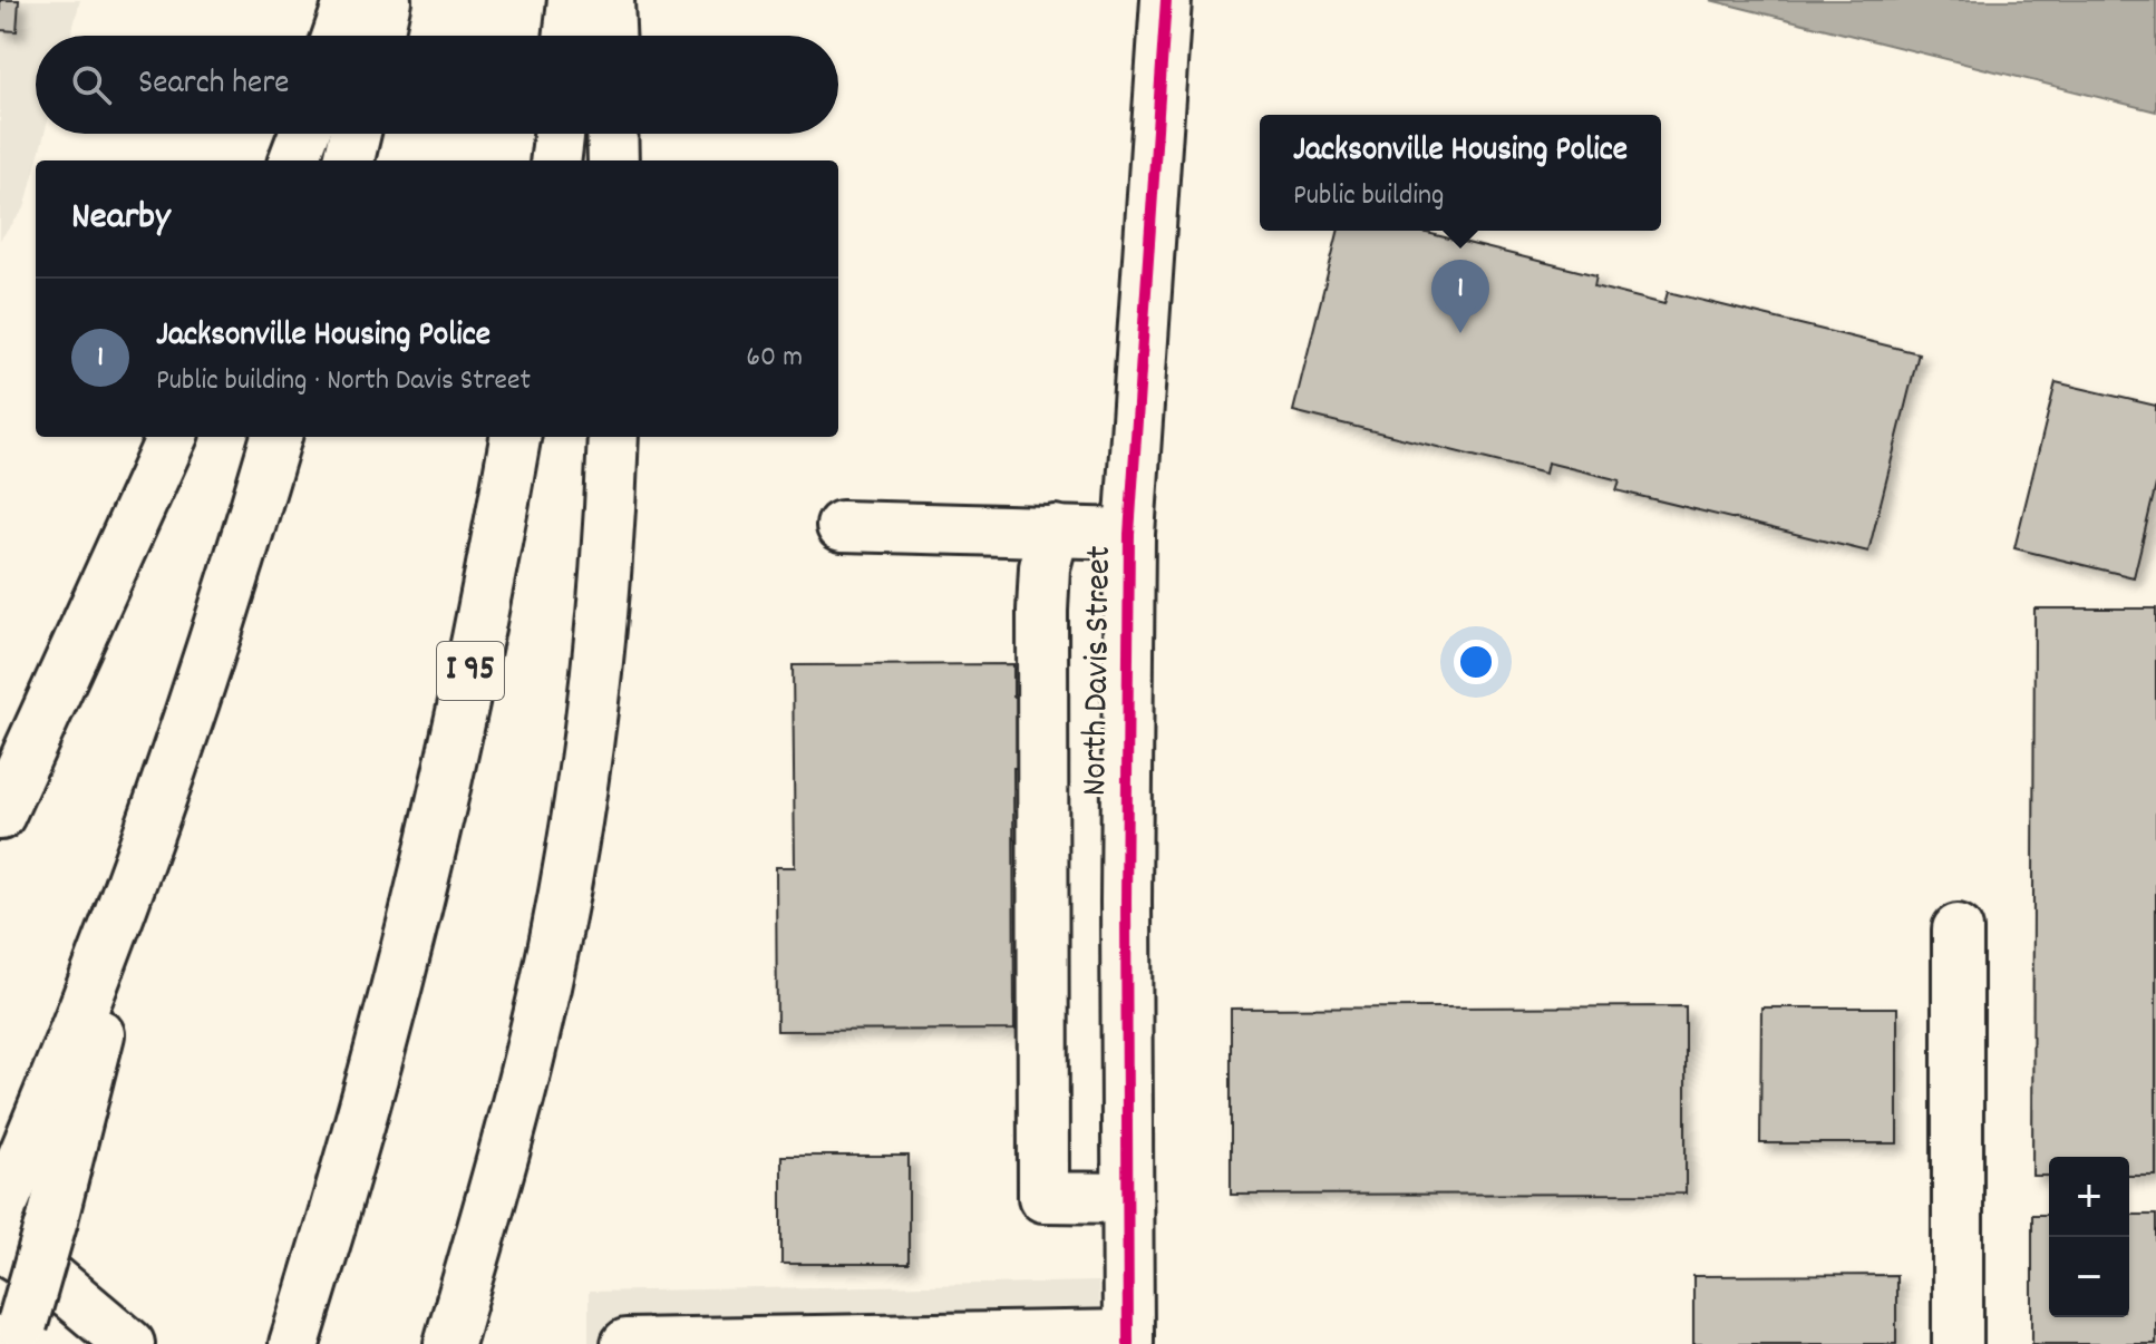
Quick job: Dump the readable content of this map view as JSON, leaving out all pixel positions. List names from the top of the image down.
{
  "streets": {
    "main road": ["I 95", "North Davis Street"]
  },
  "page": {
    "search": "Search here",
    "popup": ["Jacksonville Housing Police", "Public building"],
    "heading": "Nearby",
    "pins": "1",
    "list": [
      {
        "mark": "1",
        "name": "Jacksonville Housing Police",
        "note": "Public building · North Davis Street",
        "value": "60 m"
      }
    ],
    "map_buttons": ["+", "−"]
  }
}
